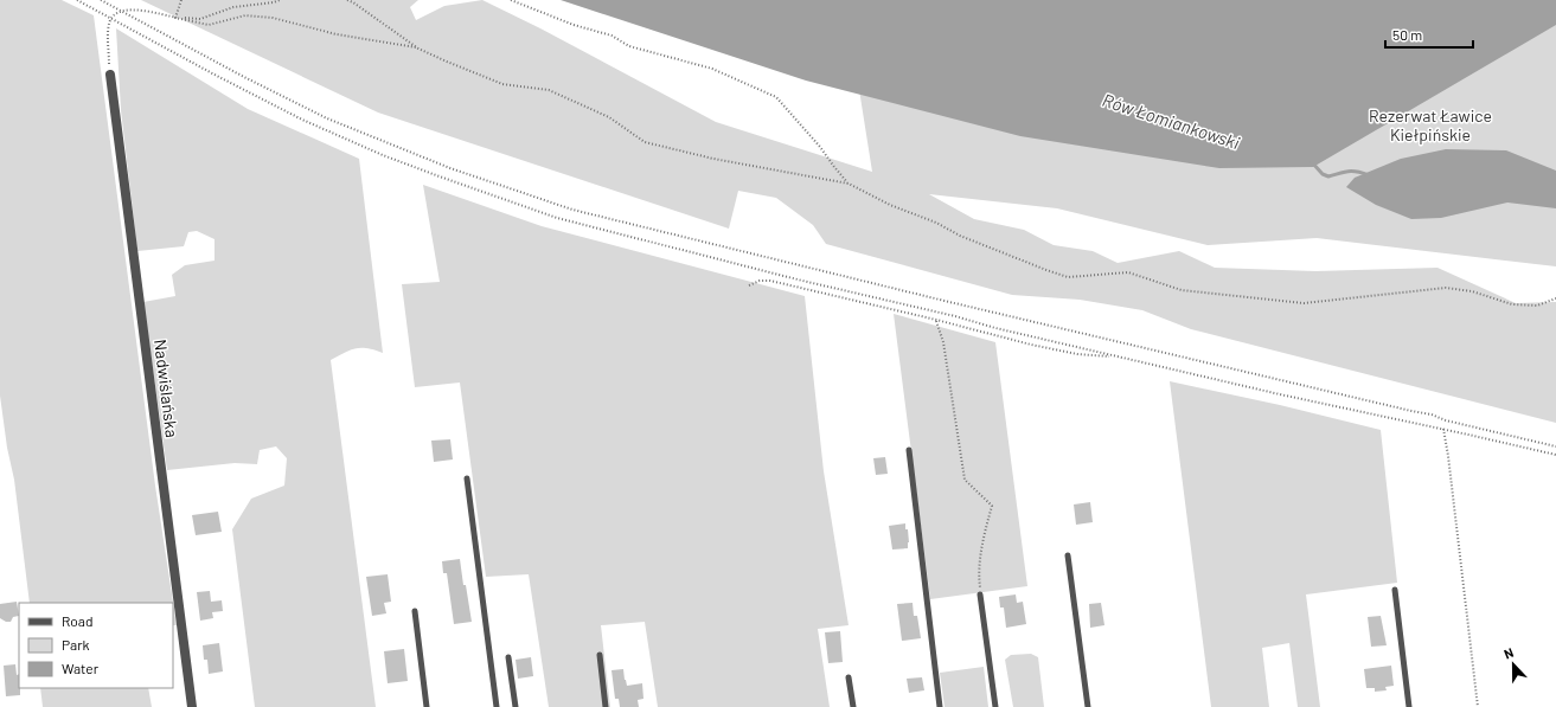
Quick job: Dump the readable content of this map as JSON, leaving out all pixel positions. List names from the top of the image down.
{
  "streets": {
    "street": ["Nadwiślańska"]
  },
  "water": ["Rów Łomiankowski"],
  "parks": ["Rezerwat Ławice Kiełpińskie"],
  "legend": ["Road", "Park", "Water"],
  "scale_bar": "50 m",
  "north": "top"
}
